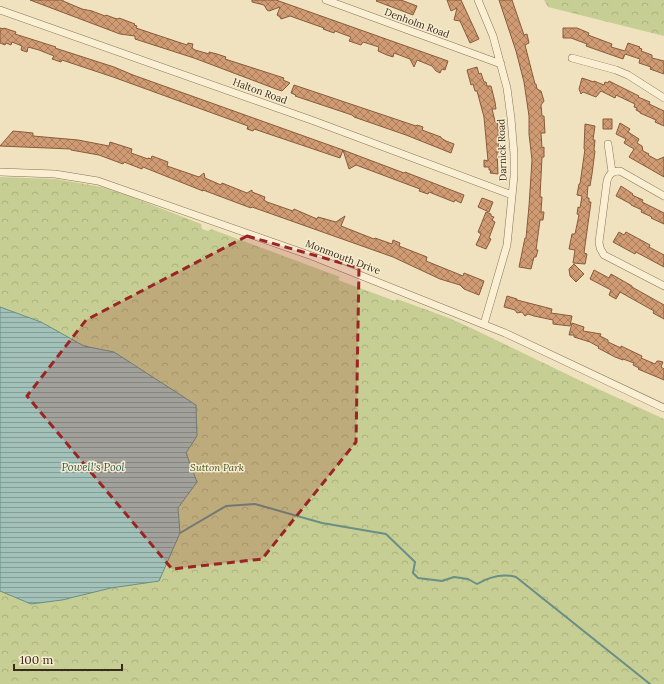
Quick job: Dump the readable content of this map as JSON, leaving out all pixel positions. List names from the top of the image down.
{
  "streets": {
    "street": [
      "Denholm Road",
      "Halton Road",
      "Darnick Road",
      "Monmouth Drive"
    ]
  },
  "crossings": [
    ["Denholm Road", "Darnick Road"],
    ["Halton Road", "Darnick Road"],
    ["Darnick Road", "Monmouth Drive"]
  ],
  "water": ["Powell's Pool"],
  "parks": ["Sutton Park"],
  "scale_bar": "100 m"
}
